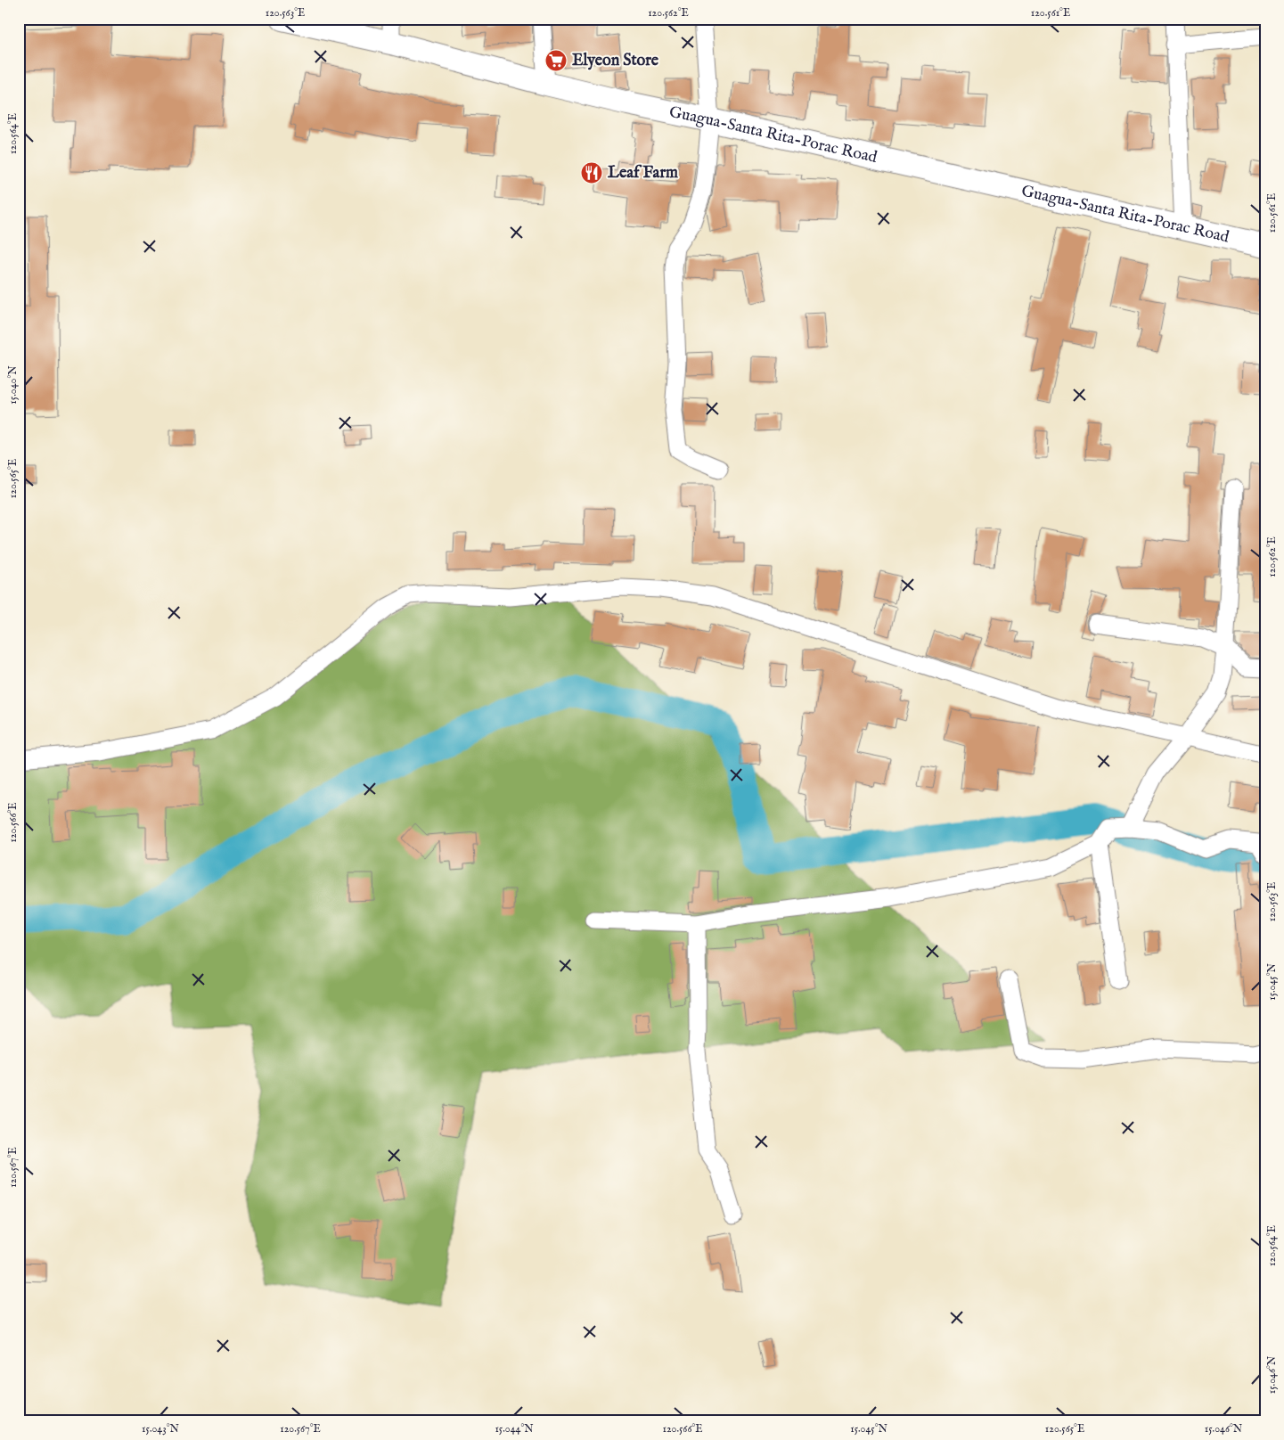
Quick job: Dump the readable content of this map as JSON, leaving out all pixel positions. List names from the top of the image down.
{
  "streets": {
    "main road": ["Guagua-Santa Rita-Porac Road"]
  },
  "places": {
    "supermarket": ["Elyeon Store"],
    "restaurant": ["Leaf Farm"]
  },
  "coordinates": [
    "120.563°E",
    "120.562°E",
    "120.561°E",
    "120.564°E",
    "15.040°N",
    "120.565°E",
    "120.566°E",
    "15.045°N",
    "120.567°E",
    "15.046°N",
    "15.043°N",
    "15.044°N"
  ]
}
